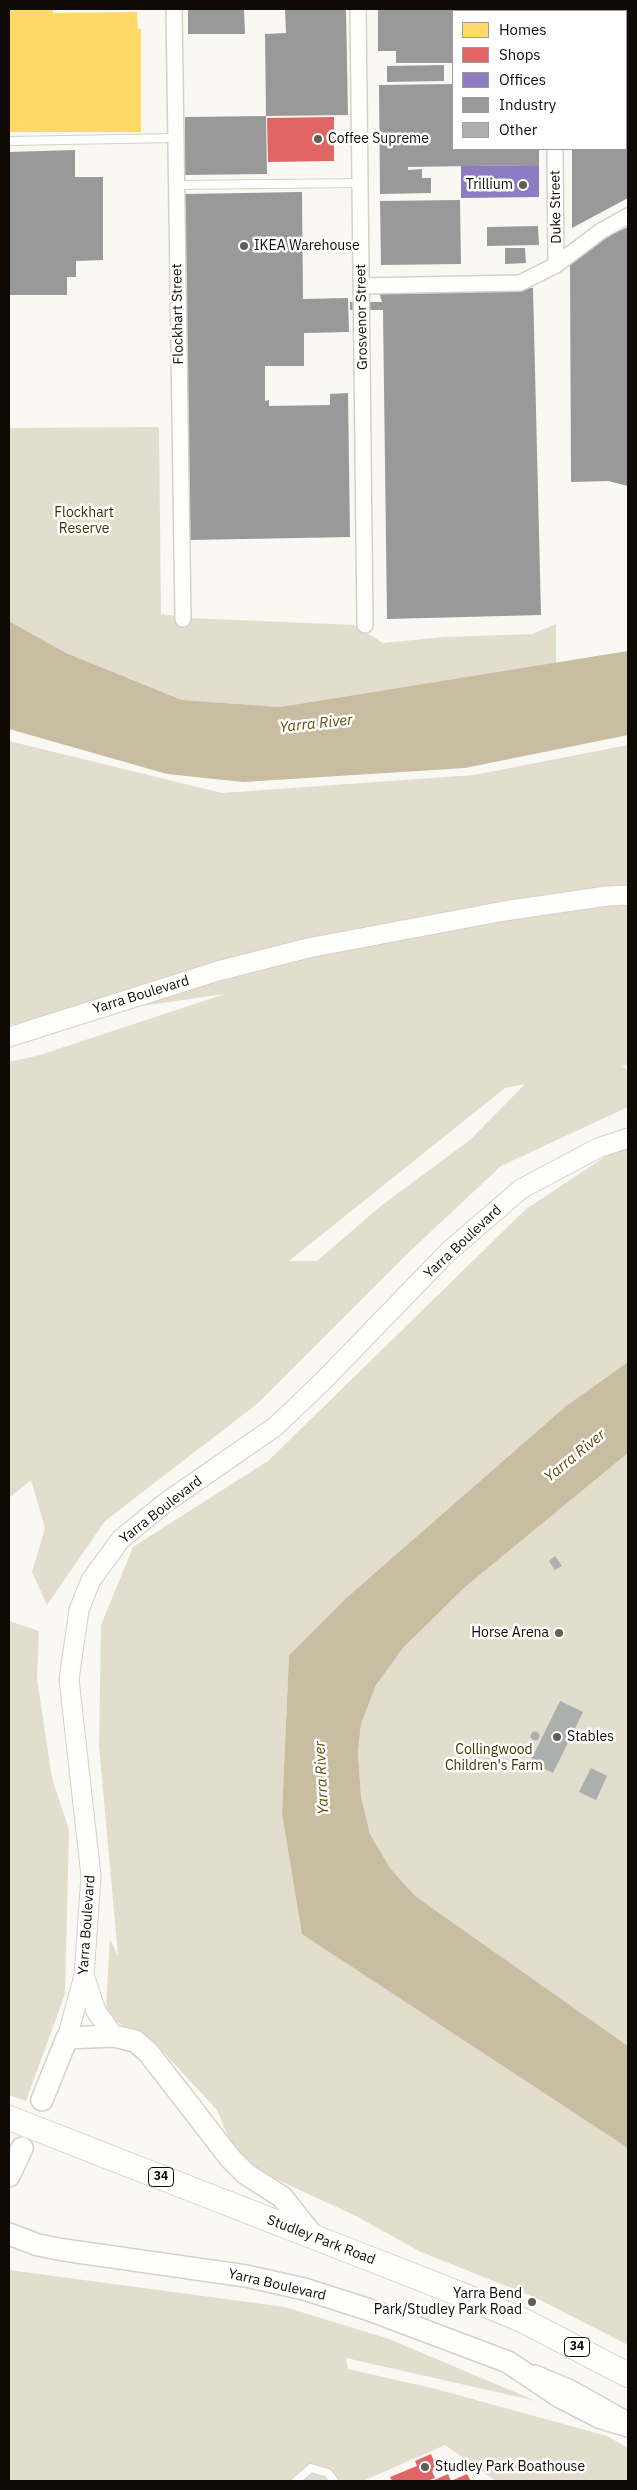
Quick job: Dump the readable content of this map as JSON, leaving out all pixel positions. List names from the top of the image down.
{
  "streets": {
    "main road": ["Yarra Boulevard", "34", "Studley Park Road"],
    "street": ["Duke Street", "Flockhart Street", "Grosvenor Street"]
  },
  "water": ["Yarra River"],
  "parks": ["Flockhart Reserve", "Collingwood Children's Farm"],
  "places": [
    "Coffee Supreme",
    "Trillium",
    "IKEA Warehouse",
    "Horse Arena",
    "Stables",
    "Yarra Bend Park/Studley Park Road",
    "Studley Park Boathouse"
  ],
  "legend": [
    "Homes",
    "Shops",
    "Offices",
    "Industry",
    "Other"
  ]
}
